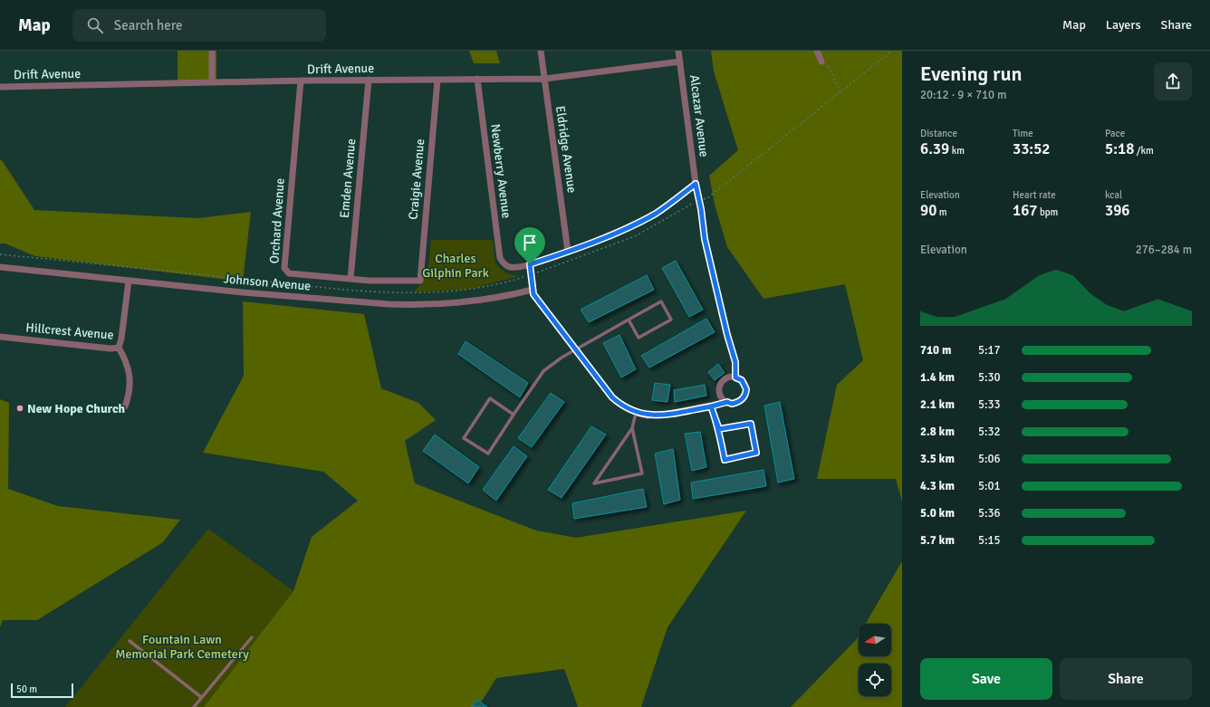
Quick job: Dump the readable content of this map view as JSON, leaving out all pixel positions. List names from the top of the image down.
{
  "streets": {
    "street": [
      "Drift Avenue",
      "Alcazar Avenue",
      "Eldridge Avenue",
      "Newberry Avenue",
      "Emden Avenue",
      "Craigie Avenue",
      "Orchard Avenue",
      "Johnson Avenue",
      "Hillcrest Avenue"
    ]
  },
  "crossings": [
    ["Drift Avenue", "Alcazar Avenue"],
    ["Drift Avenue", "Eldridge Avenue"],
    ["Drift Avenue", "Newberry Avenue"],
    ["Drift Avenue", "Emden Avenue"],
    ["Drift Avenue", "Craigie Avenue"],
    ["Drift Avenue", "Orchard Avenue"],
    ["Emden Avenue", "Orchard Avenue"],
    ["Craigie Avenue", "Orchard Avenue"]
  ],
  "parks": ["Charles Gilphin Park", "Fountain Lawn Memorial Park Cemetery"],
  "places": ["New Hope Church"],
  "scale_bar": "50 m",
  "north": "left",
  "page": {
    "header": "Map",
    "search": "Search here",
    "nav": ["Map", "Layers", "Share"],
    "heading": ["Evening run", "20:12 · 9 × 710 m"],
    "stats": [
      ["Distance", "6.39 km"],
      ["Time", "33:52"],
      ["Pace", "5:18 /km"],
      ["Elevation", "90 m"],
      ["Heart rate", "167 bpm"],
      ["kcal", "396"]
    ],
    "chart": ["Elevation", "276–284 m"],
    "list": [
      {
        "name": "710 m",
        "note": "5:17"
      },
      {
        "name": "1.4 km",
        "note": "5:30"
      },
      {
        "name": "2.1 km",
        "note": "5:33"
      },
      {
        "name": "2.8 km",
        "note": "5:32"
      },
      {
        "name": "3.5 km",
        "note": "5:06"
      },
      {
        "name": "4.3 km",
        "note": "5:01"
      },
      {
        "name": "5.0 km",
        "note": "5:36"
      },
      {
        "name": "5.7 km",
        "note": "5:15"
      }
    ],
    "buttons": ["Save", "Share"],
    "scale": "50 m"
  }
}
